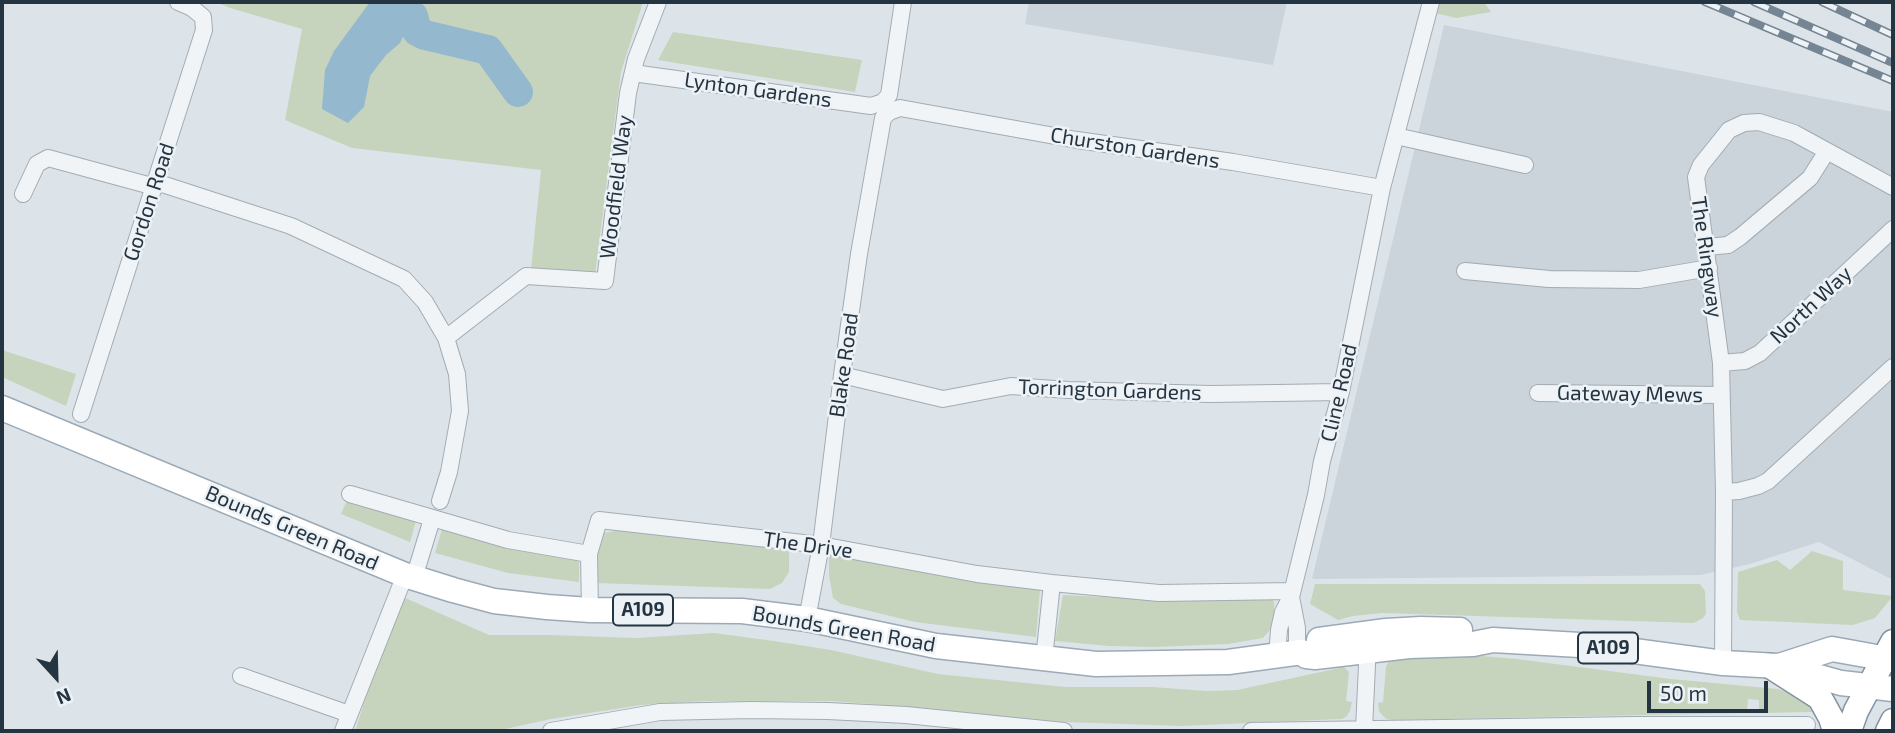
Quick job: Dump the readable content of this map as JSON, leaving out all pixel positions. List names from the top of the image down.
{
  "streets": {
    "main road": ["Bounds Green Road", "A109"],
    "street": [
      "Lynton Gardens",
      "Churston Gardens",
      "Woodfield Way",
      "Gordon Road",
      "The Ringway",
      "North Way",
      "Blake Road",
      "Torrington Gardens",
      "Cline Road",
      "Gateway Mews",
      "The Drive"
    ]
  },
  "crossings": [
    ["Lynton Gardens", "Churston Gardens"],
    ["Lynton Gardens", "Woodfield Way"],
    ["Lynton Gardens", "Blake Road"],
    ["Churston Gardens", "Blake Road"],
    ["Churston Gardens", "Cline Road"],
    ["The Ringway", "North Way"],
    ["The Ringway", "Gateway Mews"],
    ["The Ringway", "Bounds Green Road"],
    ["Blake Road", "Torrington Gardens"],
    ["Blake Road", "Bounds Green Road"],
    ["Blake Road", "The Drive"],
    ["Torrington Gardens", "Cline Road"],
    ["Cline Road", "Bounds Green Road"],
    ["Cline Road", "The Drive"],
    ["Bounds Green Road", "The Drive"]
  ],
  "scale_bar": "50 m",
  "north": "bottom"
}
